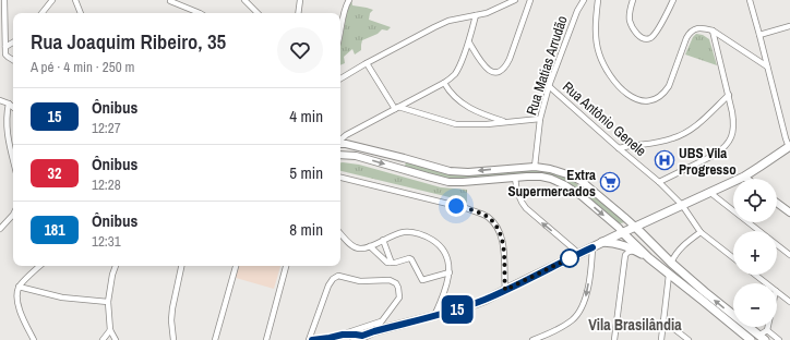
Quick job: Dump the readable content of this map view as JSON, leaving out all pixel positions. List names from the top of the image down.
{
  "streets": {
    "street": ["Rua Matias Arrudão", "Rua Antônio Genele"]
  },
  "crossings": [
    ["Rua Matias Arrudão", "Rua Antônio Genele"]
  ],
  "districts": ["Vila Brasilândia"],
  "places": {
    "hospital": ["UBS Vila Progresso"],
    "supermarket": ["Extra Supermercados"]
  },
  "lines": ["bus line 15"],
  "page": {
    "on_map": "15",
    "heading": ["Rua Joaquim Ribeiro, 35", "A pé · 4 min · 250 m"],
    "list": [
      {
        "mark": "15",
        "name": "Ônibus",
        "note": "12:27",
        "value": "4 min"
      },
      {
        "mark": "32",
        "name": "Ônibus",
        "note": "12:28",
        "value": "5 min"
      },
      {
        "mark": "181",
        "name": "Ônibus",
        "note": "12:31",
        "value": "8 min"
      }
    ],
    "map_buttons": ["+", "−"]
  }
}
